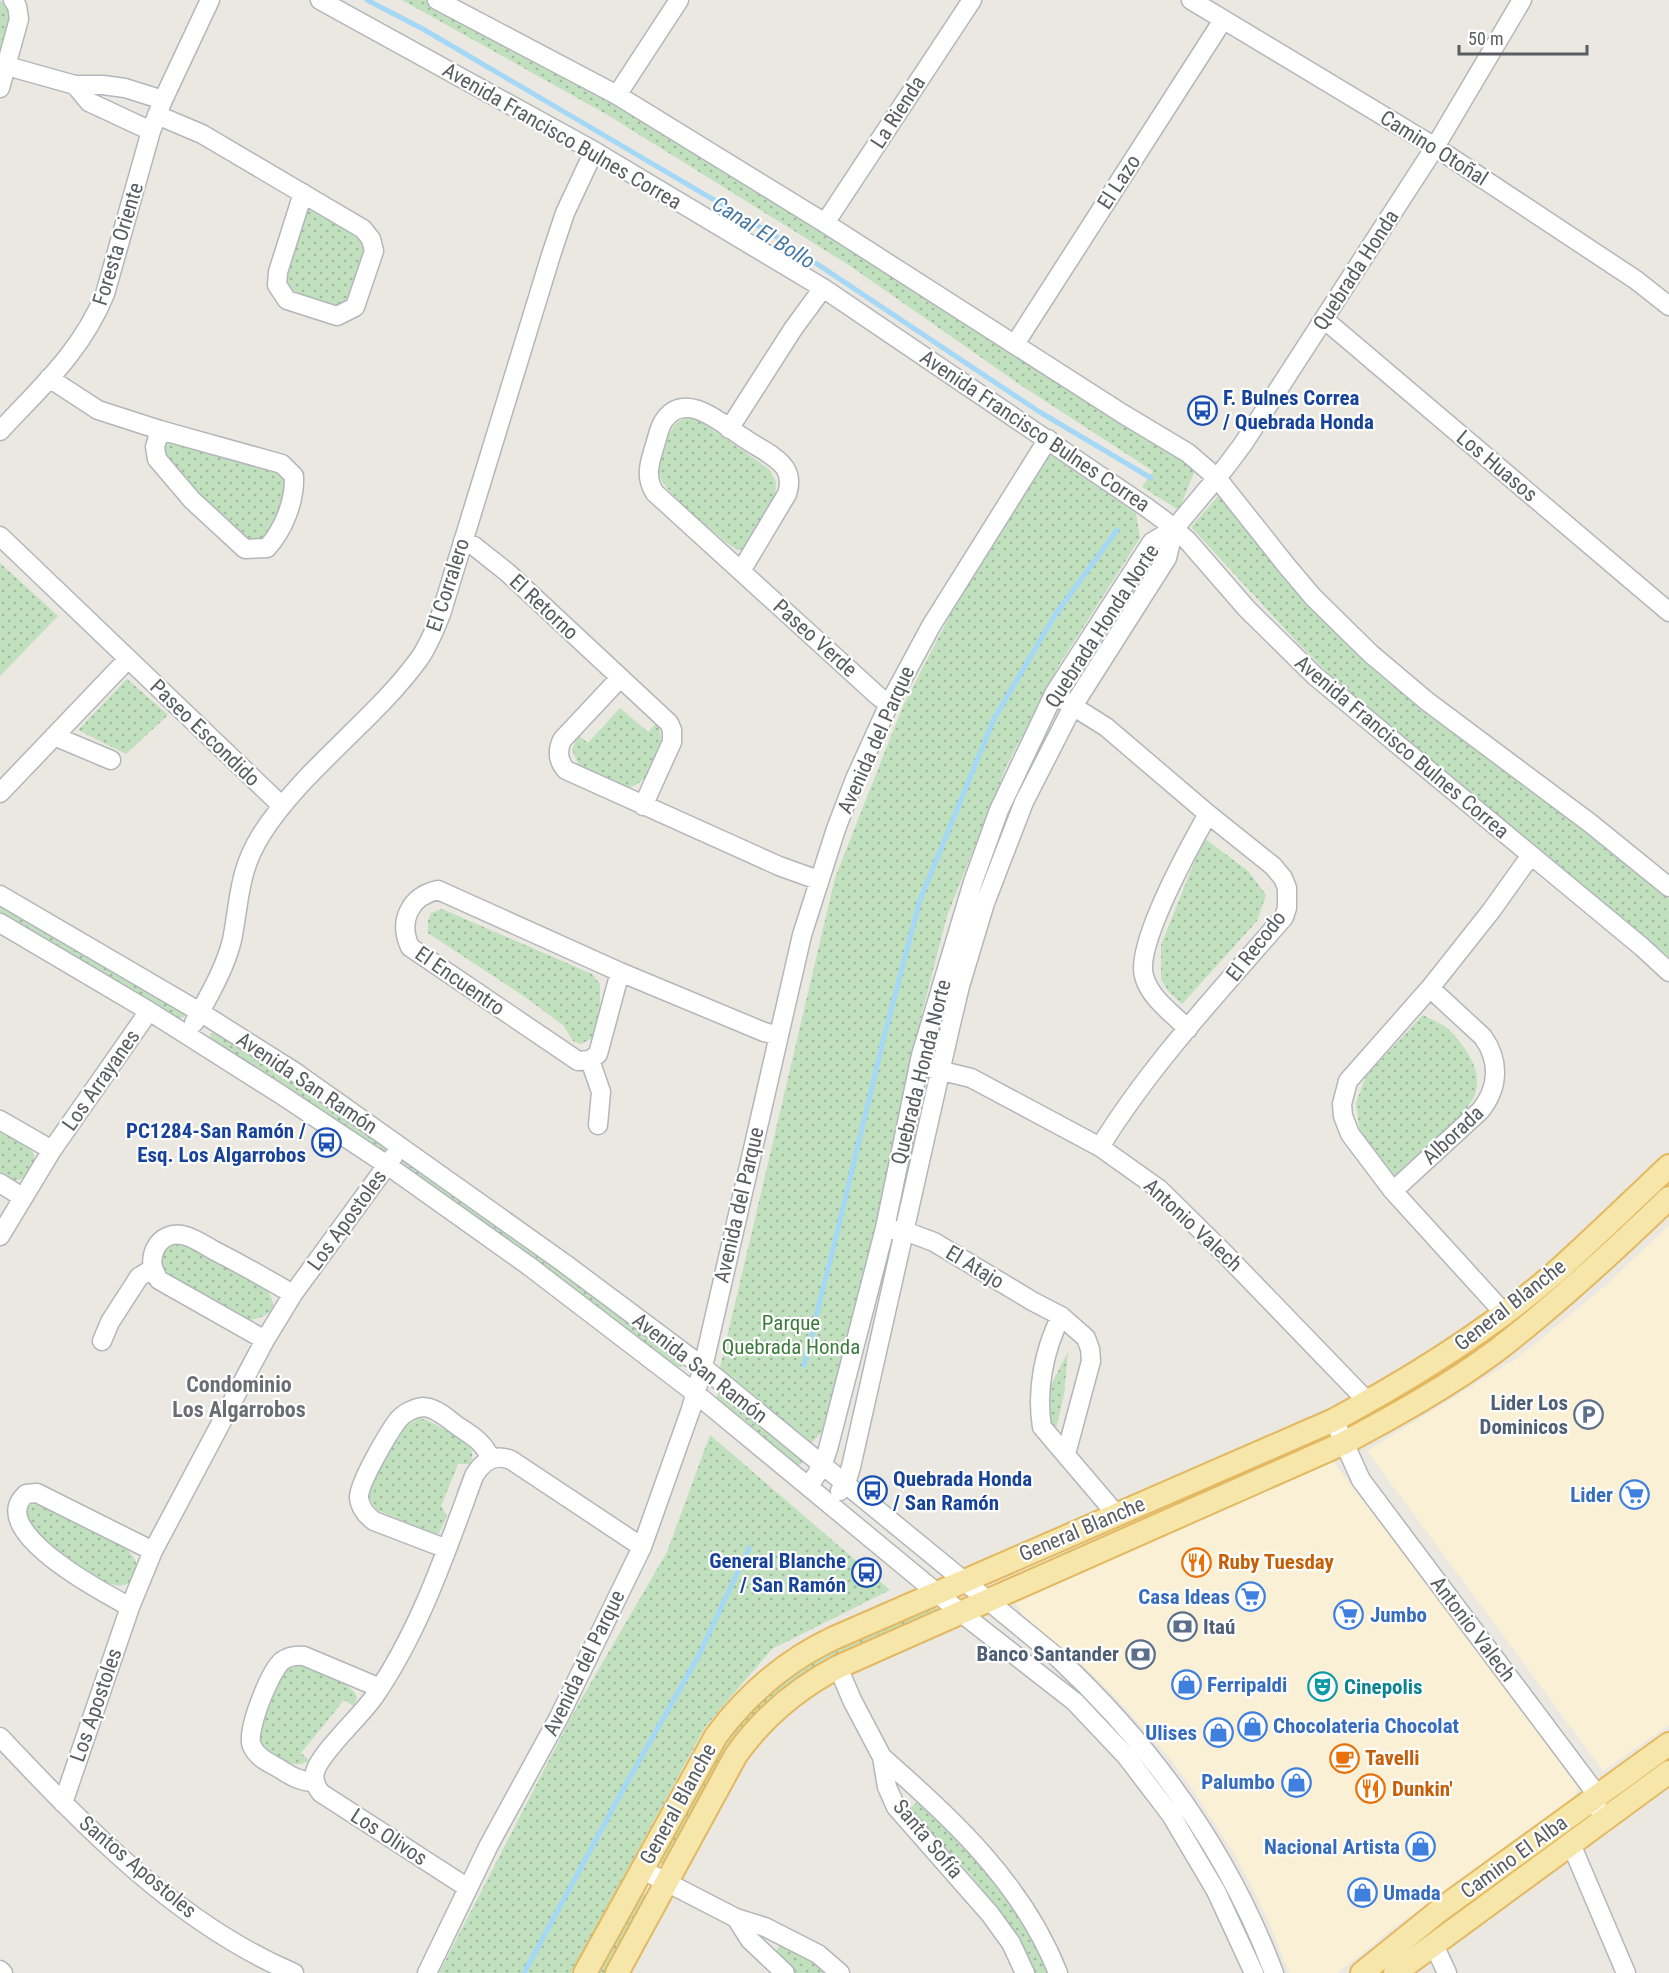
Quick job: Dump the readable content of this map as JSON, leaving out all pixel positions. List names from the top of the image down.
{
  "streets": {
    "main road": ["General Blanche", "Camino El Alba"],
    "street": [
      "La Rienda",
      "Avenida Francisco Bulnes Correa",
      "Camino Otoñal",
      "El Lazo",
      "Foresta Oriente",
      "Quebrada Honda",
      "Los Huasos",
      "El Corralero",
      "El Retorno",
      "Quebrada Honda Norte",
      "Paseo Verde",
      "Paseo Escondido",
      "Avenida del Parque",
      "El Recodo",
      "El Encuentro",
      "Los Arrayanes",
      "Avenida San Ramón",
      "Alborada",
      "Los Apostoles",
      "Antonio Valech",
      "El Atajo",
      "Los Olivos",
      "Santa Sofía",
      "Santos Apostoles"
    ]
  },
  "crossings": [
    ["Avenida Francisco Bulnes Correa", "Quebrada Honda"],
    ["Avenida Francisco Bulnes Correa", "El Corralero"],
    ["Avenida Francisco Bulnes Correa", "Quebrada Honda Norte"],
    ["Avenida Francisco Bulnes Correa", "Avenida del Parque"],
    ["Camino Otoñal", "El Lazo"],
    ["Camino Otoñal", "Quebrada Honda"],
    ["Quebrada Honda", "Los Huasos"],
    ["Quebrada Honda", "Quebrada Honda Norte"],
    ["El Corralero", "El Retorno"],
    ["El Corralero", "Paseo Escondido"],
    ["El Corralero", "Avenida San Ramón"],
    ["Quebrada Honda Norte", "El Recodo"],
    ["Quebrada Honda Norte", "Avenida San Ramón"],
    ["Quebrada Honda Norte", "Antonio Valech"],
    ["Quebrada Honda Norte", "El Atajo"],
    ["Paseo Verde", "Avenida del Parque"],
    ["Avenida del Parque", "El Encuentro"],
    ["Avenida del Parque", "Avenida San Ramón"],
    ["Avenida del Parque", "Los Olivos"],
    ["El Recodo", "Antonio Valech"],
    ["Los Arrayanes", "Avenida San Ramón"],
    ["Avenida San Ramón", "Los Apostoles"],
    ["Avenida San Ramón", "General Blanche"],
    ["Los Apostoles", "Santos Apostoles"],
    ["Antonio Valech", "General Blanche"],
    ["Antonio Valech", "Camino El Alba"],
    ["General Blanche", "Santa Sofía"]
  ],
  "districts": ["Condominio Los Algarrobos"],
  "water": ["Canal El Bollo"],
  "parks": ["Parque Quebrada Honda"],
  "places": {
    "bus stop": [
      "F. Bulnes Correa / Quebrada Honda",
      "PC1284-San Ramón / Esq. Los Algarrobos",
      "Quebrada Honda / San Ramón",
      "General Blanche / San Ramón"
    ],
    "parking": ["Lider Los Dominicos"],
    "supermarket": ["Lider", "Casa Ideas", "Jumbo"],
    "restaurant": ["Ruby Tuesday", "Dunkin'"],
    "bank": ["Itaú", "Banco Santander"],
    "shop": [
      "Ferripaldi",
      "Chocolateria Chocolat",
      "Ulises",
      "Palumbo",
      "Nacional Artista",
      "Umada"
    ],
    "theatre": ["Cinepolis"],
    "cafe": ["Tavelli"]
  },
  "scale_bar": "50 m"
}
